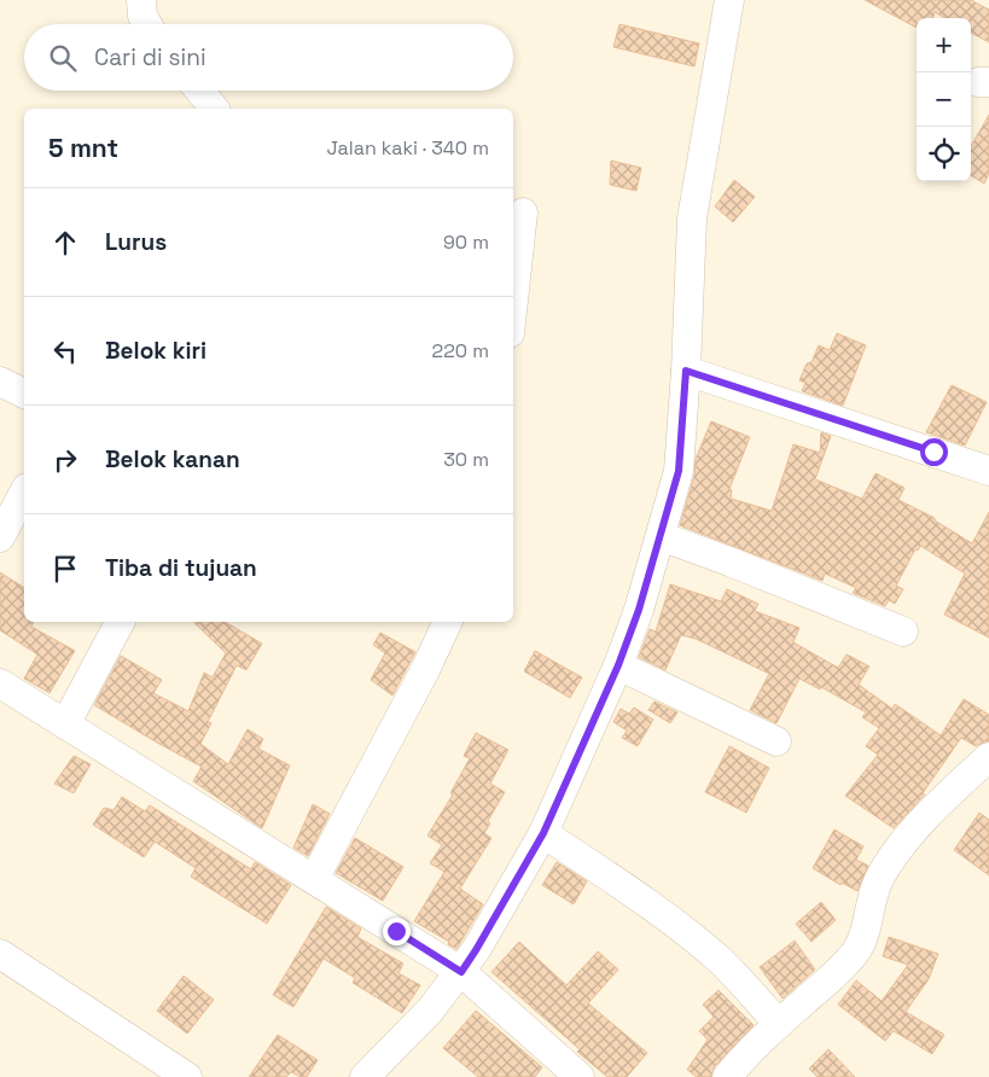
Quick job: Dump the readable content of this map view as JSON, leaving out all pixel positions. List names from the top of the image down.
{
  "page": {
    "map_buttons": ["+", "−"],
    "search": "Cari di sini",
    "heading": ["5 mnt", "Jalan kaki · 340 m"],
    "list": [
      ["Lurus", "90 m"],
      ["Belok kiri", "220 m"],
      ["Belok kanan", "30 m"],
      "Tiba di tujuan"
    ]
  }
}
